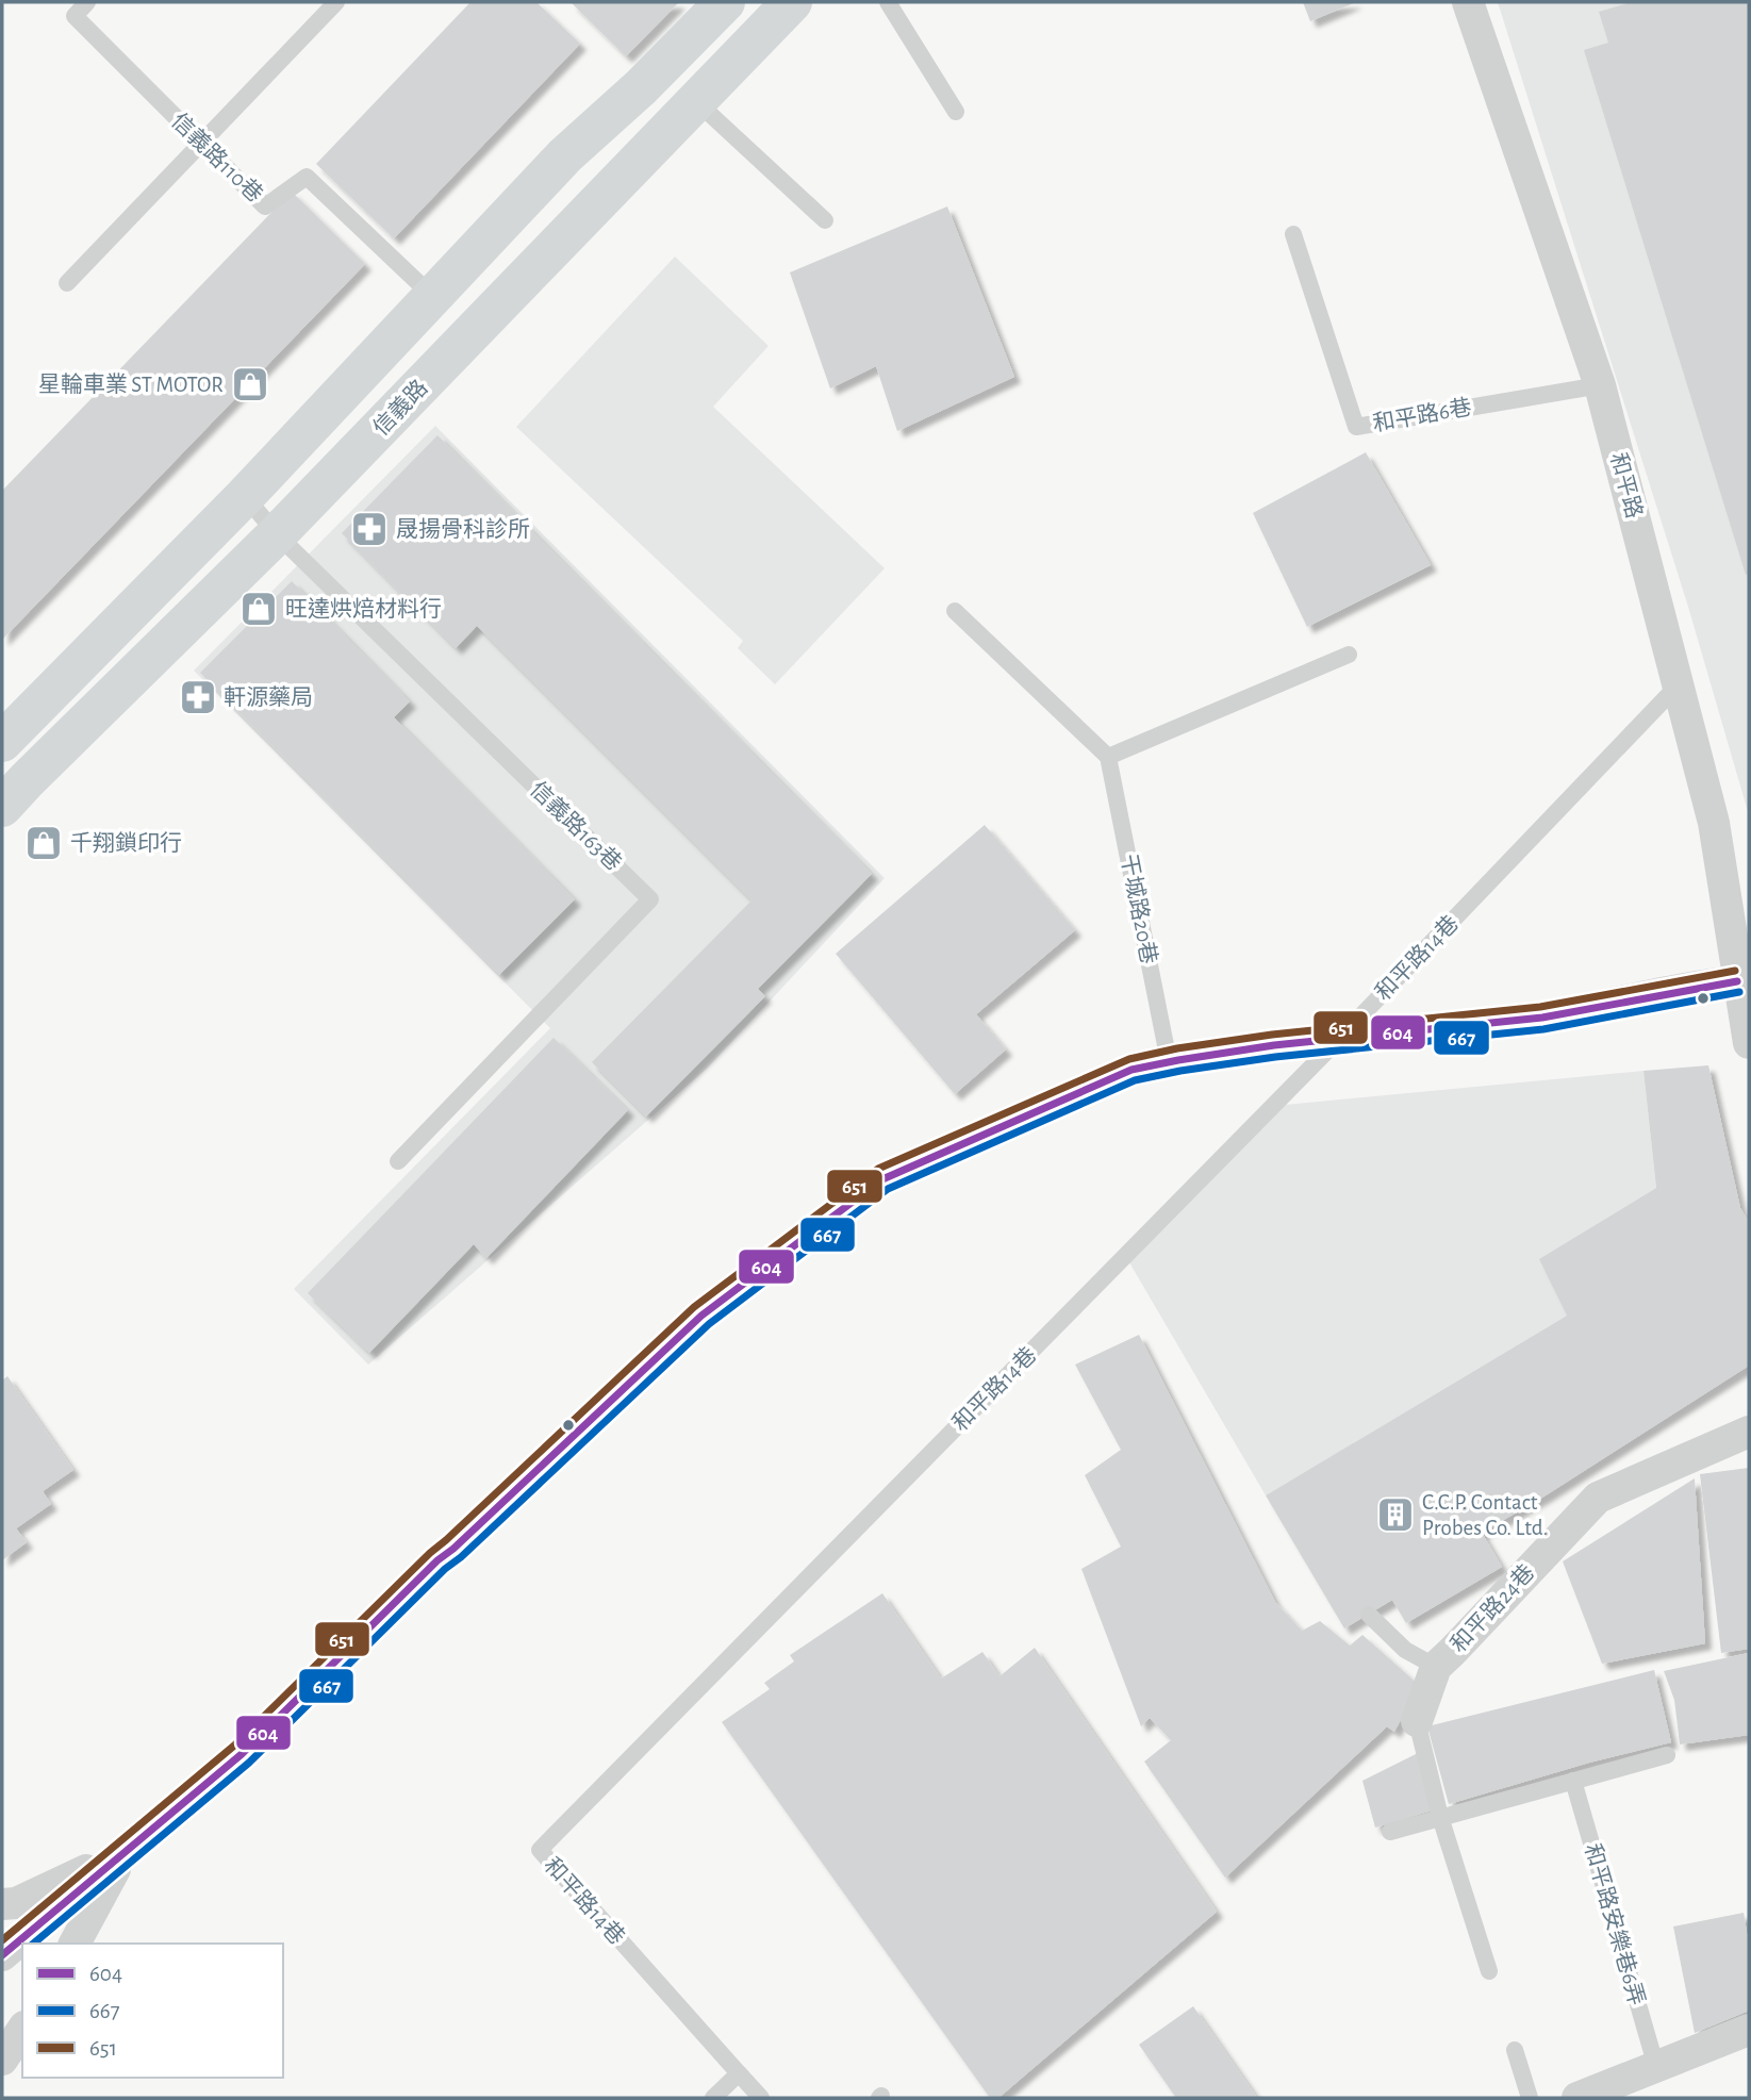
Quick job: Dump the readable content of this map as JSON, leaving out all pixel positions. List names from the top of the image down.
{
  "streets": {
    "street": ["信義路", "和平路", "和平路24巷"],
    "lane": [
      "信義路110巷",
      "和平路6巷",
      "信義路163巷",
      "干城路20巷",
      "和平路14巷",
      "和平路安樂巷6弄"
    ]
  },
  "crossings": [
    ["信義路", "信義路163巷"],
    ["和平路6巷", "和平路"],
    ["和平路", "和平路14巷"]
  ],
  "places": {
    "shop": ["星輪車業 ST MOTOR", "旺達烘焙材料行", "千翔鎖印行"],
    "pharmacy": ["晟揚骨科診所", "軒源藥局"],
    "building": ["C.C.P. Contact Probes Co. Ltd."]
  },
  "lines": ["transit line 651", "transit line 604", "transit line 667"],
  "legend": ["604", "667", "651"]
}
